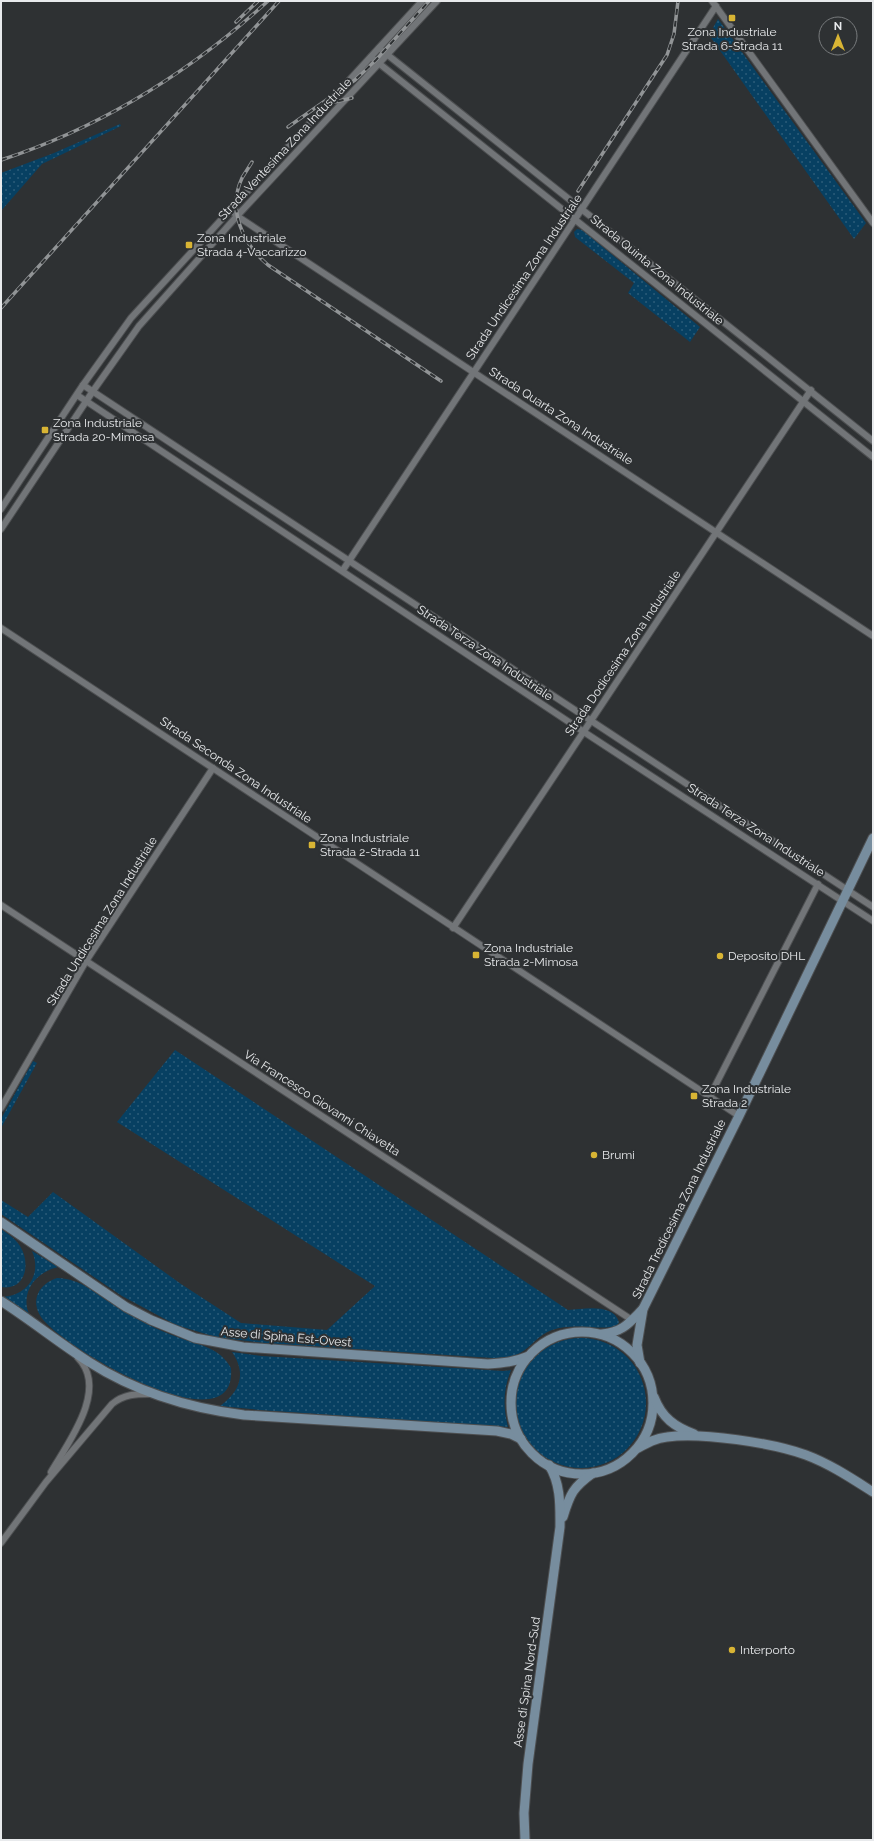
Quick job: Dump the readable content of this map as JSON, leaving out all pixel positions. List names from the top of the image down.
{
  "streets": {
    "main road": ["Strada Tredicesima Zona Industriale", "Asse di Spina Est-Ovest", "Asse di Spina Nord-Sud"],
    "street": [
      "Strada Ventesima Zona Industriale",
      "Strada Quinta Zona Industriale",
      "Strada Undicesima Zona Industriale",
      "Strada Quarta Zona Industriale",
      "Strada Terza Zona Industriale",
      "Strada Dodicesima Zona Industriale",
      "Strada Seconda Zona Industriale",
      "Via Francesco Giovanni Chiavetta"
    ]
  },
  "crossings": [
    ["Strada Ventesima Zona Industriale", "Strada Quinta Zona Industriale"],
    ["Strada Ventesima Zona Industriale", "Strada Quarta Zona Industriale"],
    ["Strada Ventesima Zona Industriale", "Strada Terza Zona Industriale"],
    ["Strada Quinta Zona Industriale", "Strada Undicesima Zona Industriale"],
    ["Strada Quinta Zona Industriale", "Strada Dodicesima Zona Industriale"],
    ["Strada Undicesima Zona Industriale", "Strada Quarta Zona Industriale"],
    ["Strada Undicesima Zona Industriale", "Strada Terza Zona Industriale"],
    ["Strada Undicesima Zona Industriale", "Strada Seconda Zona Industriale"],
    ["Strada Undicesima Zona Industriale", "Via Francesco Giovanni Chiavetta"],
    ["Strada Quarta Zona Industriale", "Strada Dodicesima Zona Industriale"],
    ["Strada Terza Zona Industriale", "Strada Dodicesima Zona Industriale"],
    ["Strada Terza Zona Industriale", "Strada Tredicesima Zona Industriale"],
    ["Strada Dodicesima Zona Industriale", "Strada Seconda Zona Industriale"],
    ["Strada Seconda Zona Industriale", "Strada Tredicesima Zona Industriale"]
  ],
  "places": {
    "transit": [
      "Zona Industriale Strada 6-Strada 11",
      "Zona Industriale Strada 4-Vaccarizzo",
      "Zona Industriale Strada 20-Mimosa",
      "Zona Industriale Strada 2-Strada 11",
      "Zona Industriale Strada 2-Mimosa",
      "Zona Industriale Strada 2"
    ],
    "other": ["Deposito DHL", "Brumi", "Interporto"]
  },
  "north": "top"
}
